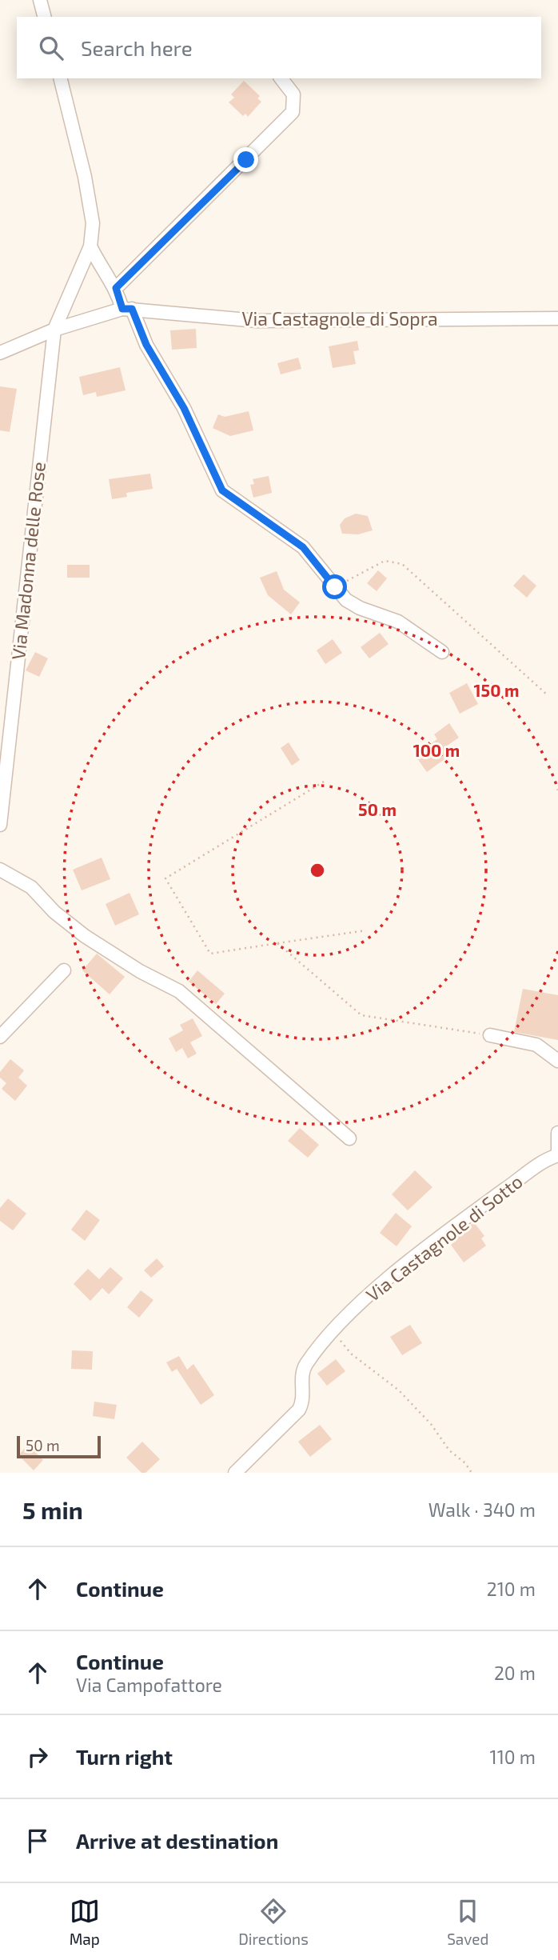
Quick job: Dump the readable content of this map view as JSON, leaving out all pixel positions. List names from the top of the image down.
{
  "streets": {
    "street": ["Via Castagnole di Sopra", "Via Madonna delle Rose", "Via Castagnole di Sotto"]
  },
  "scale_bar": "50 m",
  "page": {
    "search": "Search here",
    "scale": "50 m",
    "heading": ["5 min", "Walk · 340 m"],
    "list": [
      ["Continue", "210 m"],
      ["Continue", "Via Campofattore", "20 m"],
      ["Turn right", "110 m"],
      "Arrive at destination"
    ],
    "nav": ["Map", "Directions", "Saved"]
  },
  "rings": ["150 m", "100 m", "50 m"]
}
